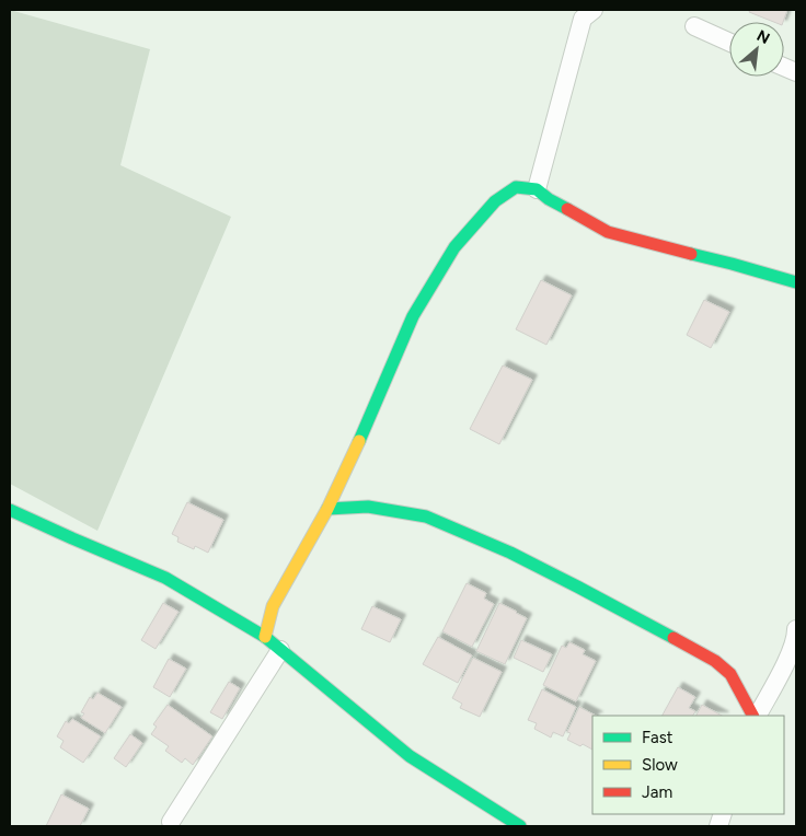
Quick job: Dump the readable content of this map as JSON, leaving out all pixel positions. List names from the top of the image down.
{
  "legend": ["Fast", "Slow", "Jam"],
  "north": "top right"
}
